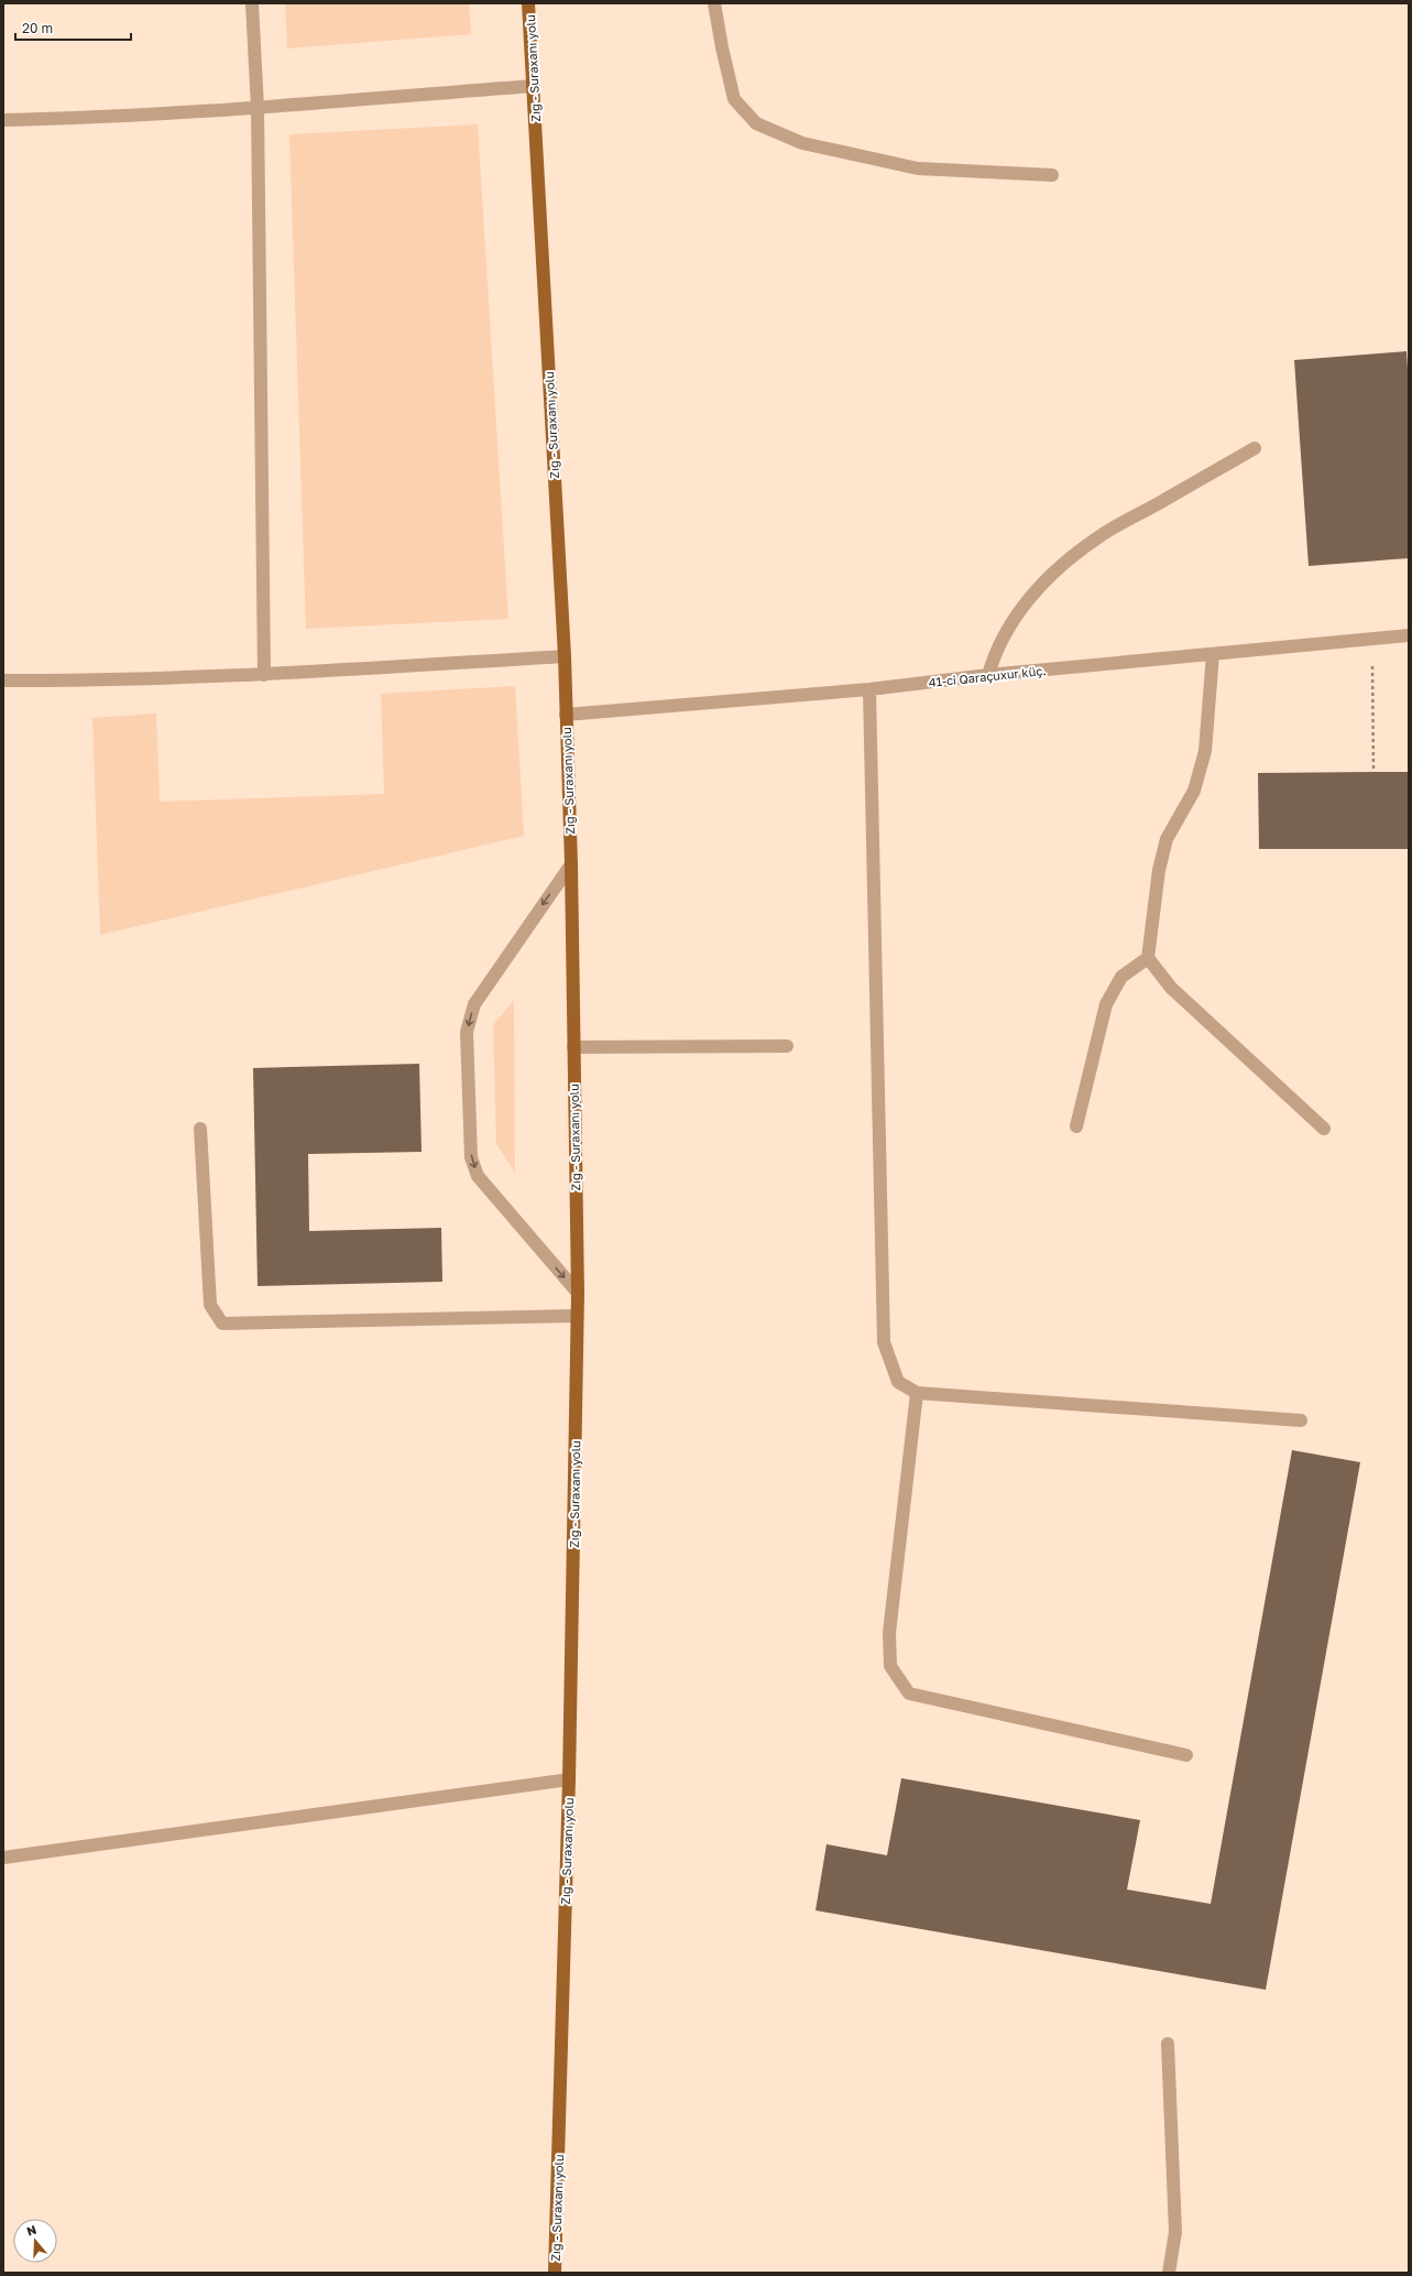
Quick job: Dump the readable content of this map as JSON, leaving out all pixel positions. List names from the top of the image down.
{
  "streets": {
    "main road": ["Zığ - Suraxanı yolu"],
    "street": ["41-ci Qaraçuxur küç."]
  },
  "crossings": [
    ["Zığ - Suraxanı yolu", "41-ci Qaraçuxur küç."]
  ],
  "scale_bar": "20 m",
  "north": "top"
}
